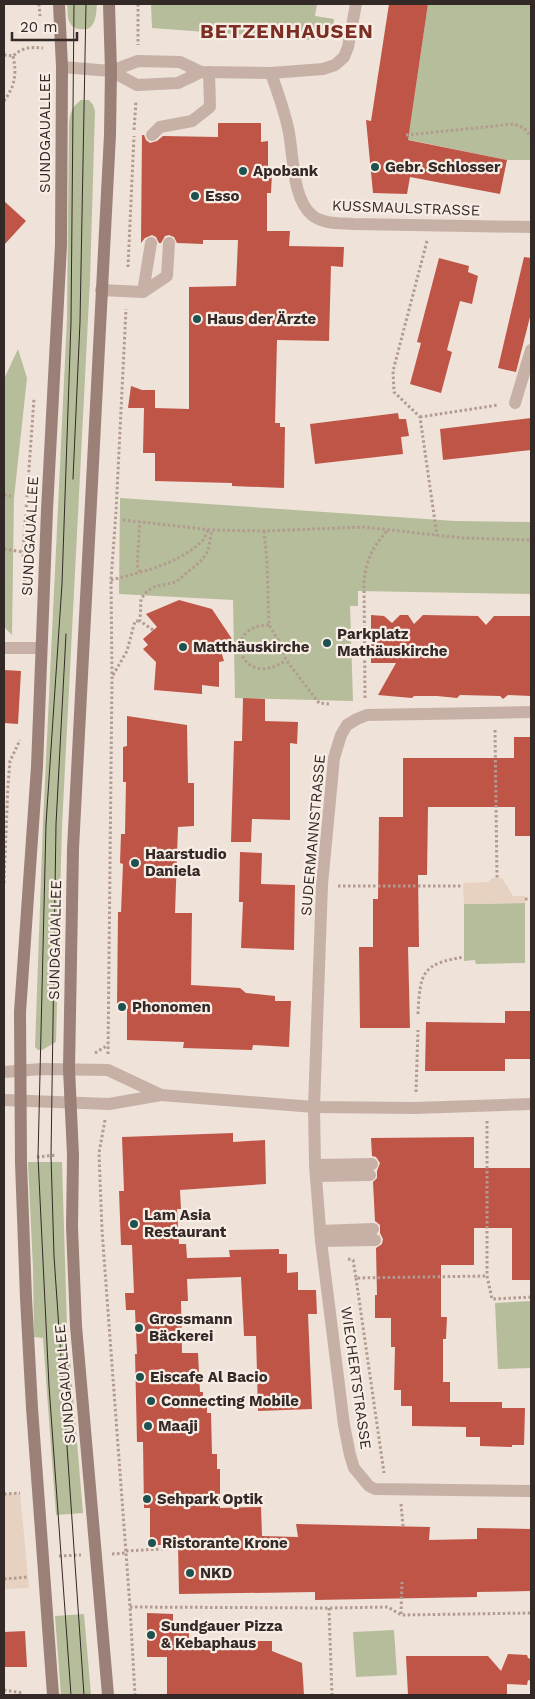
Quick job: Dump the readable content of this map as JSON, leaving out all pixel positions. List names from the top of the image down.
{
  "streets": {
    "street": [
      "SUNDGAUALLEE",
      "KUSSMAULSTRASSE",
      "SUDERMANNSTRASSE",
      "WIECHERTSTRASSE"
    ]
  },
  "crossings": [
    ["SUDERMANNSTRASSE", "WIECHERTSTRASSE"]
  ],
  "districts": ["BETZENHAUSEN"],
  "places": [
    "Gebr. Schlosser",
    "Apobank",
    "Esso",
    "Haus der Ärzte",
    "Parkplatz Mathäuskirche",
    "Matthäuskirche",
    "Haarstudio Daniela",
    "Phonomen",
    "Lam Asia Restaurant",
    "Grossmann Bäckerei",
    "Eiscafe Al Bacio",
    "Connecting Mobile",
    "Maaji",
    "Sehpark Optik",
    "Ristorante Krone",
    "NKD",
    "Sundgauer Pizza & Kebaphaus"
  ],
  "scale_bar": "20 m"
}
